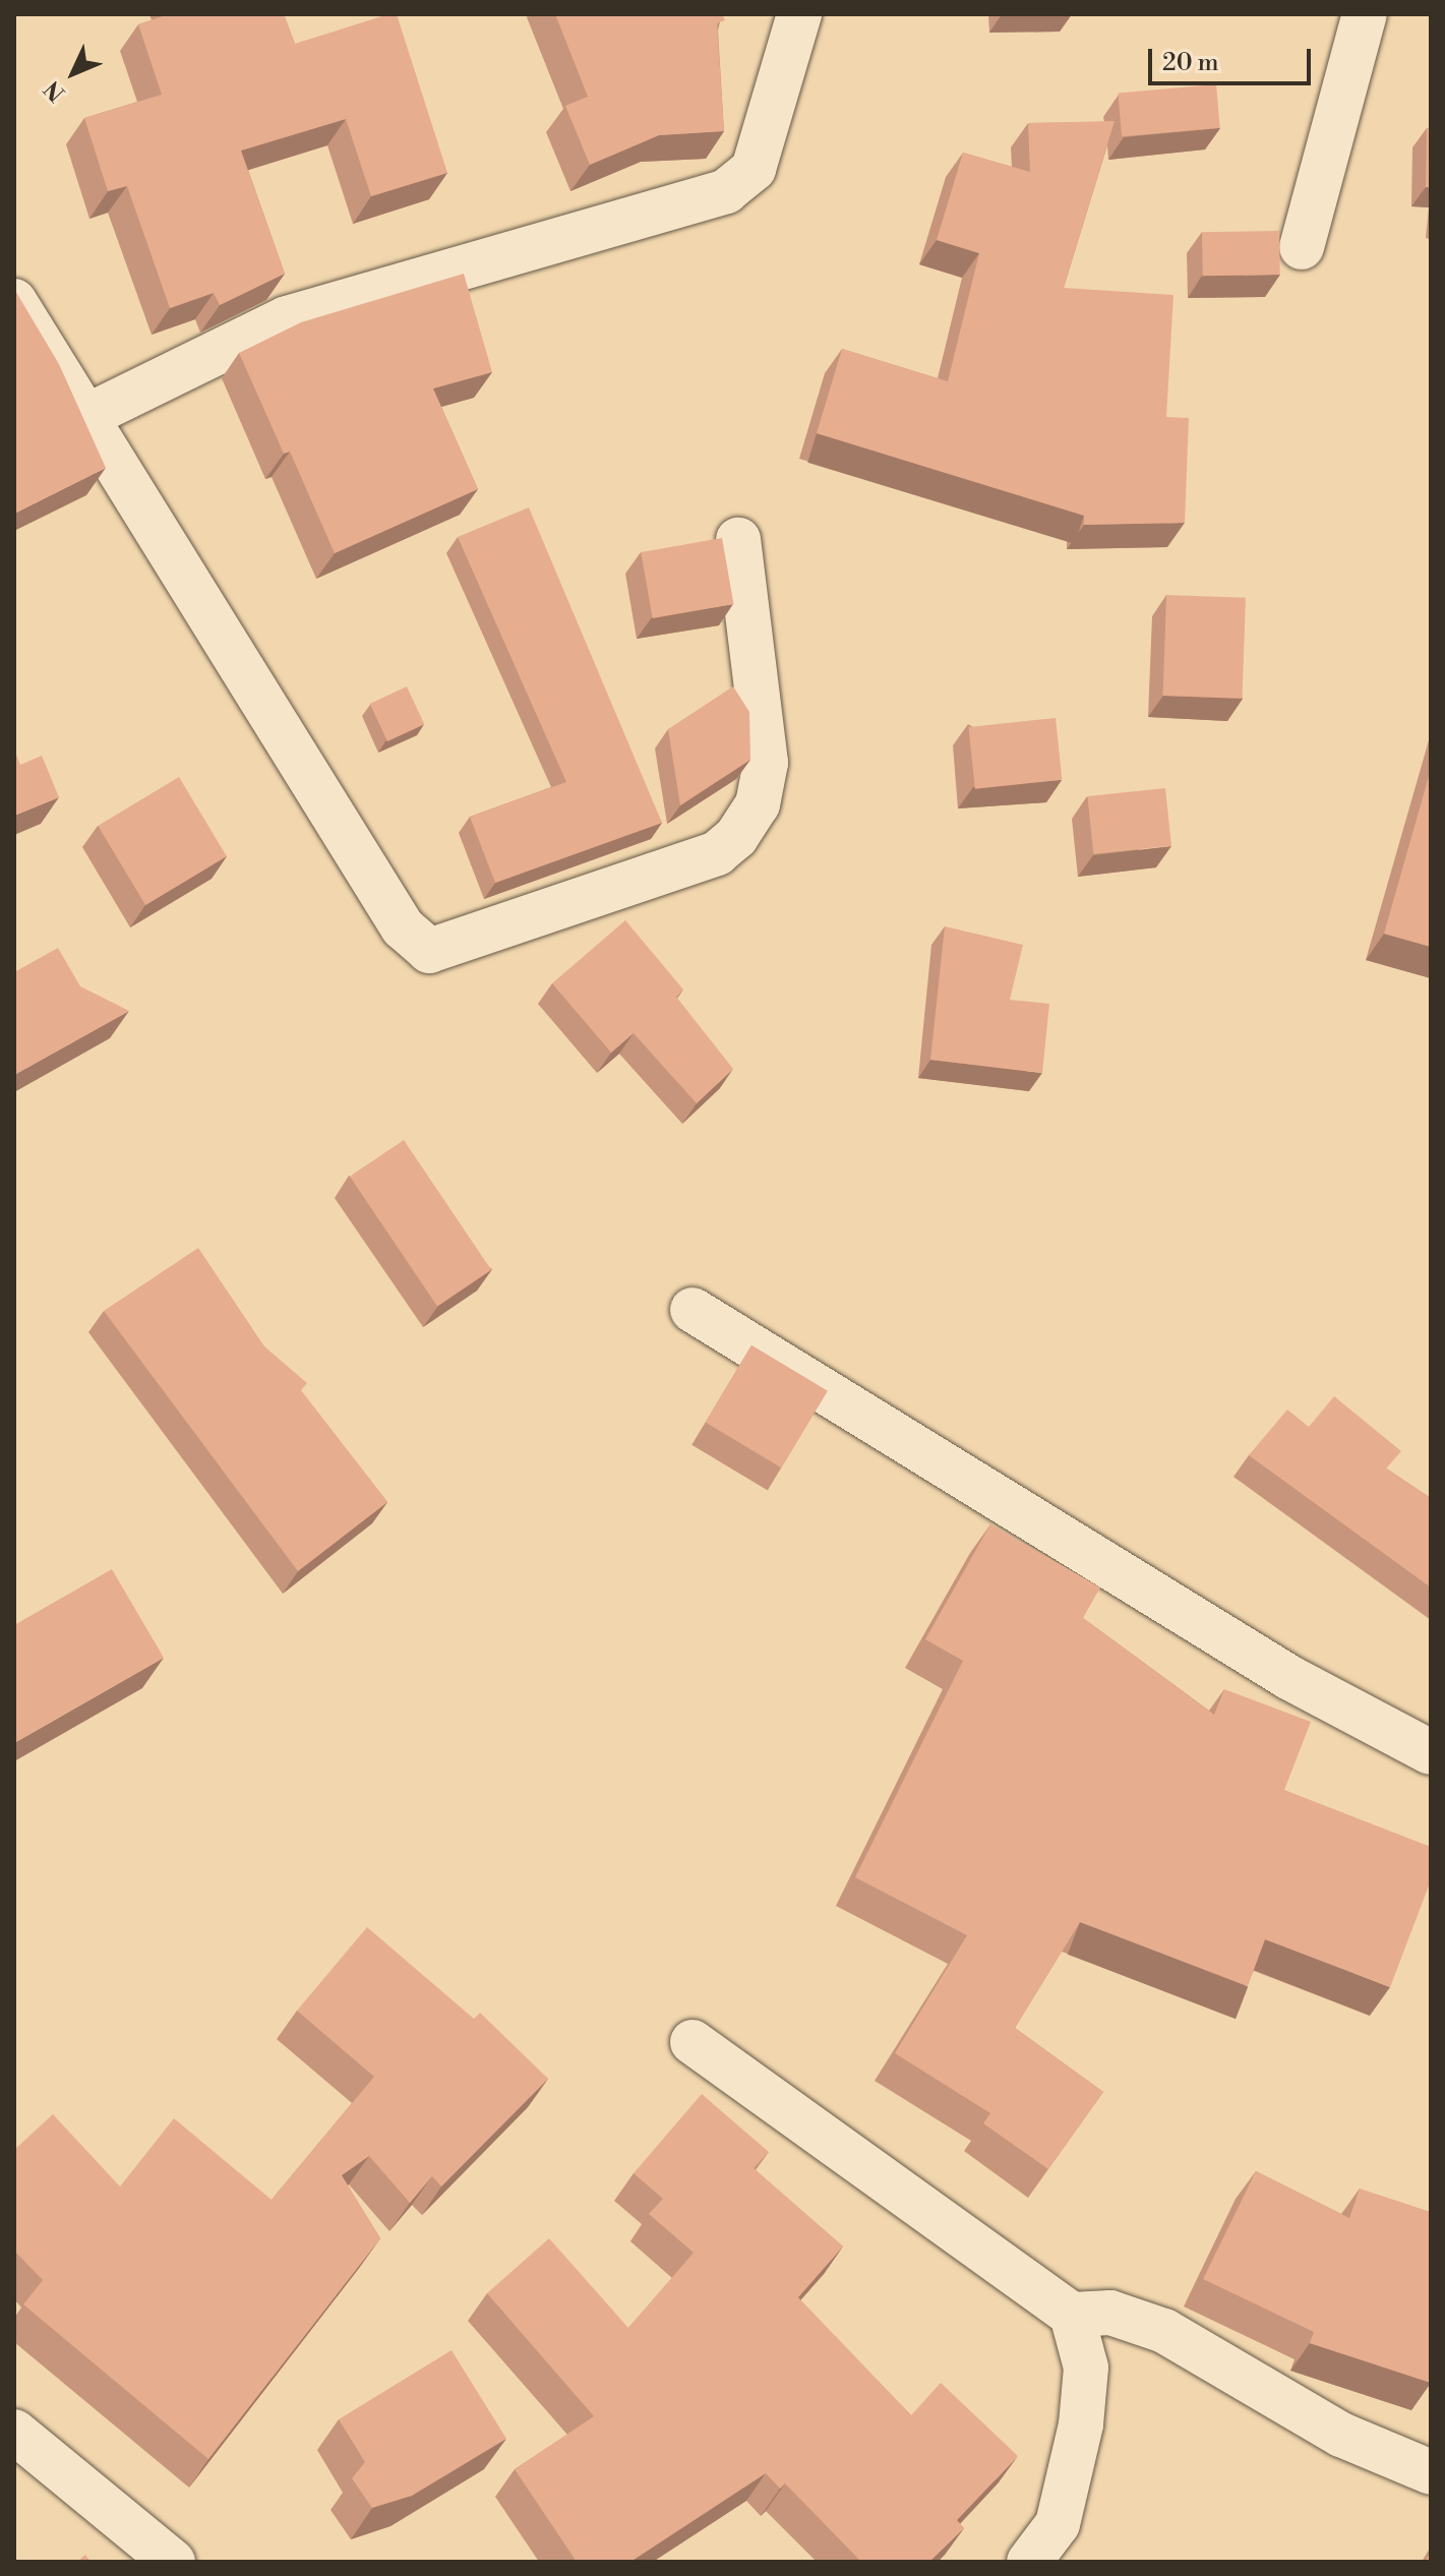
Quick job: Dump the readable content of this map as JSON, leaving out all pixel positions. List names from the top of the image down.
{
  "scale_bar": "20 m",
  "north": "bottom left"
}
